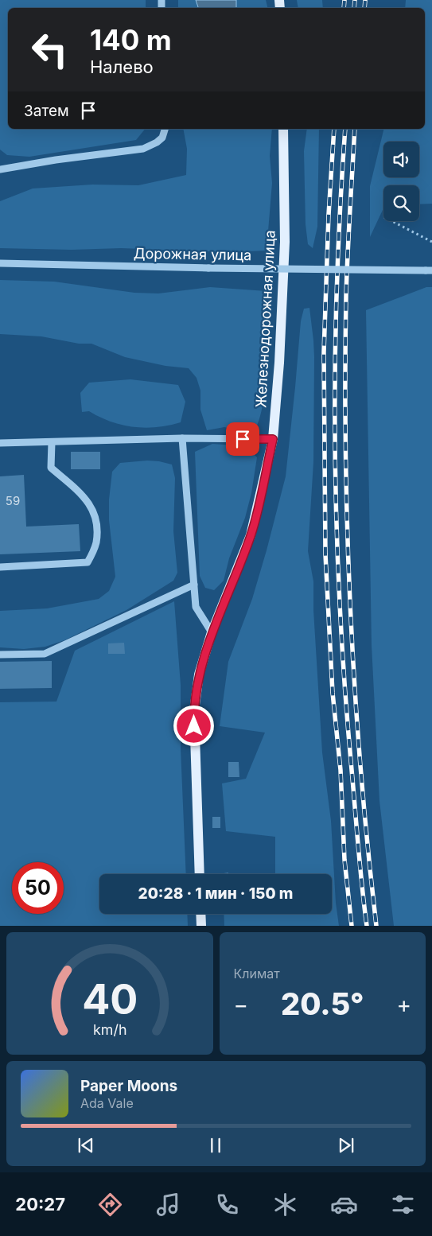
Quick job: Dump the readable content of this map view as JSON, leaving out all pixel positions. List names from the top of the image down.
{
  "streets": {
    "main road": ["Железнодорожная улица"],
    "street": ["Дорожная улица"]
  },
  "house_numbers": ["59"],
  "page": {
    "turn": ["140 m", "Налево"],
    "then": "Затем",
    "limit": "50",
    "trip": "20:28 · 1 мин · 150 m",
    "tile": "Климат",
    "heat": ["−", "20.5°", "+"],
    "song": ["Paper Moons", "Ada Vale"],
    "tabs": "20:27",
    "gauge": ["40", "km/h"]
  }
}
